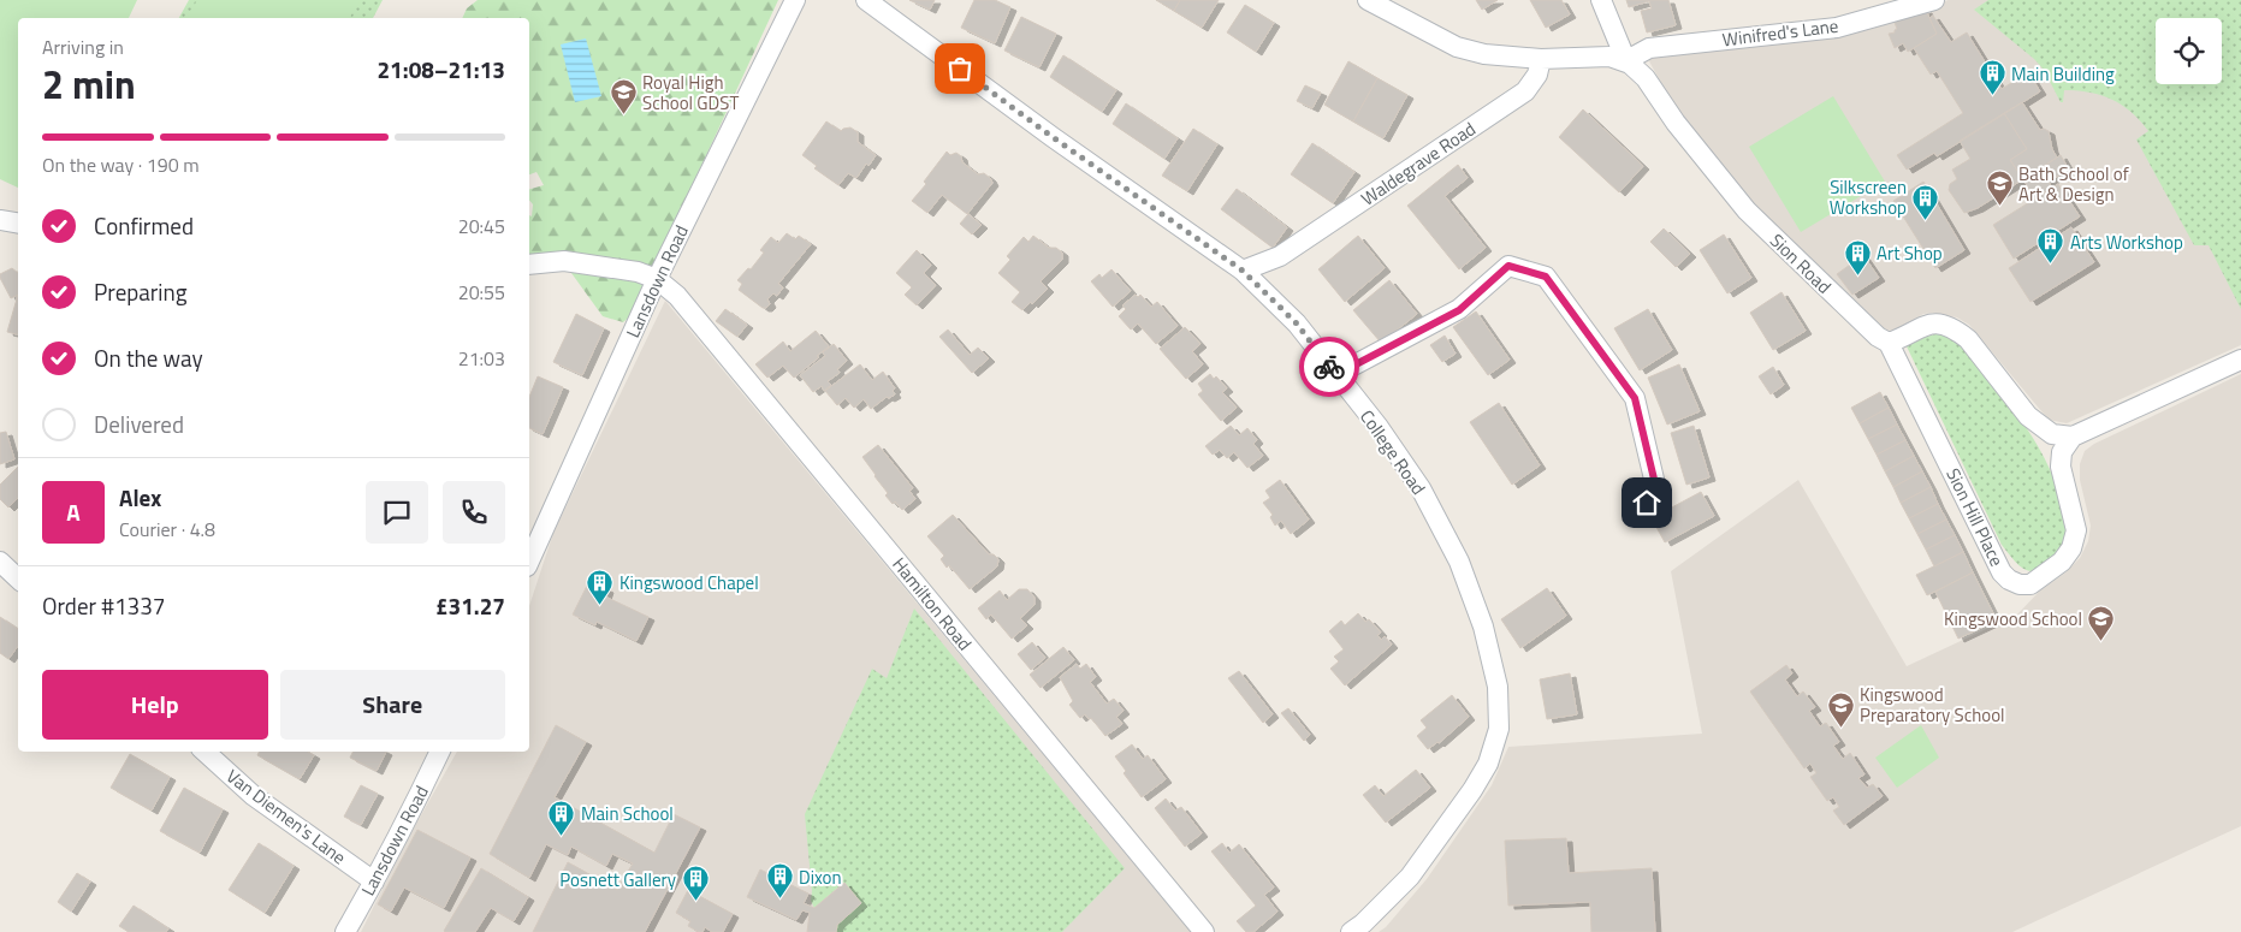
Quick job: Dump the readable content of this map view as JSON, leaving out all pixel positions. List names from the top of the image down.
{
  "streets": {
    "street": [
      "Winifred's Lane",
      "Waldegrave Road",
      "Sion Road",
      "Lansdown Road",
      "College Road",
      "Sion Hill Place",
      "Hamilton Road",
      "Van Diemen's Lane"
    ]
  },
  "crossings": [
    ["Winifred's Lane", "Sion Road"],
    ["Waldegrave Road", "College Road"],
    ["Sion Road", "Sion Hill Place"],
    ["Lansdown Road", "Hamilton Road"],
    ["Lansdown Road", "Van Diemen's Lane"]
  ],
  "places": {
    "building": [
      "Main Building",
      "Silkscreen Workshop",
      "Arts Workshop",
      "Art Shop",
      "Kingswood Chapel",
      "Main School",
      "Dixon",
      "Posnett Gallery"
    ],
    "school or university": [
      "Royal High School GDST",
      "Bath School of Art & Design",
      "Kingswood School",
      "Kingswood Preparatory School"
    ]
  },
  "page": {
    "heading": ["2 min", "Arriving in", "21:08–21:13"],
    "panel": [
      "Alex",
      "Courier · 4.8",
      "Order #1337",
      "£31.27"
    ],
    "bar": "On the way · 190 m",
    "list": [
      ["Confirmed", "20:45"],
      ["Preparing", "20:55"],
      ["On the way", "21:03"],
      "Delivered"
    ],
    "round": "A",
    "buttons": ["Help", "Share"]
  }
}
